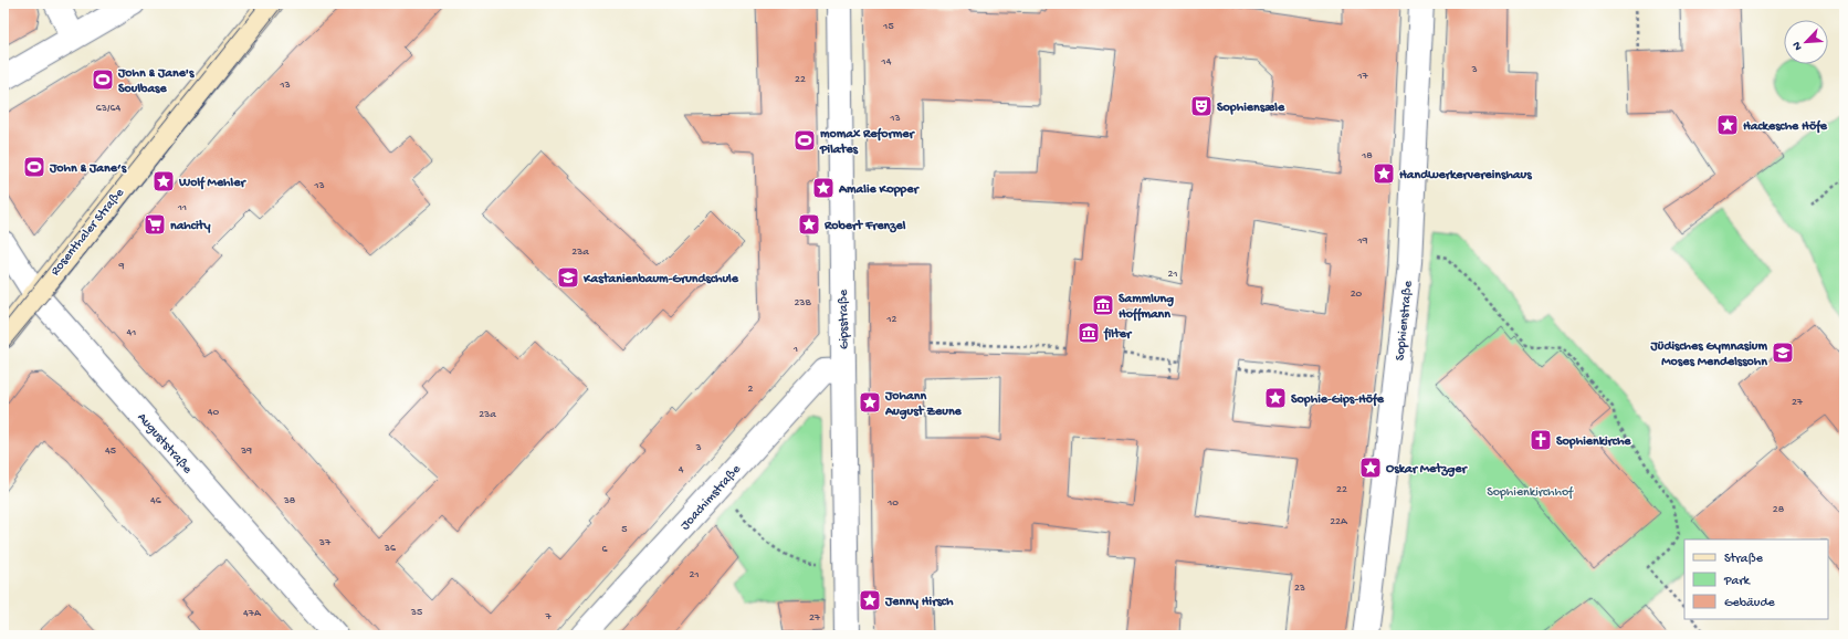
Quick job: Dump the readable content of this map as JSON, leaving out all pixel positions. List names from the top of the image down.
{
  "streets": {
    "street": [
      "Rosenthaler Straße",
      "Gipsstraße",
      "Sophienstraße",
      "Auguststraße",
      "Joachimstraße"
    ]
  },
  "crossings": [
    ["Rosenthaler Straße", "Auguststraße"],
    ["Gipsstraße", "Joachimstraße"]
  ],
  "parks": ["Sophienkirchhof"],
  "places": {
    "sports": ["John & Jane's Soulbase", "momax Reformer Pilates", "John & Jane‘s"],
    "theatre": ["Sophiensæle"],
    "place": [
      "Hackesche Höfe",
      "Handwerkervereinshaus",
      "Wolf Mehler",
      "Amalie Kopper",
      "Robert Frenzel",
      "Sophie-Gips-Höfe",
      "Johann August Zeune",
      "Oskar Metzger",
      "Jenny Hirsch"
    ],
    "supermarket": ["nahcity"],
    "school or university": ["Kastanienbaum-Grundschule", "Jüdisches Gymnasium Moses Mendelssohn"],
    "museum": ["Sammlung Hoffmann", "filter"],
    "church": ["Sophienkirche"]
  },
  "house_numbers": [
    "15",
    "14",
    "3",
    "17",
    "22",
    "13",
    "63/64",
    "13",
    "18",
    "13",
    "11",
    "19",
    "23a",
    "9",
    "21",
    "20",
    "23B",
    "12",
    "41",
    "1",
    "2",
    "27",
    "40",
    "23a",
    "3",
    "45",
    "39",
    "4",
    "22",
    "46",
    "38",
    "10",
    "28",
    "22A",
    "5",
    "37",
    "36",
    "6",
    "21",
    "23",
    "35",
    "47A",
    "7",
    "27"
  ],
  "legend": ["Straße", "Park", "Gebäude"],
  "north": "bottom left"
}
